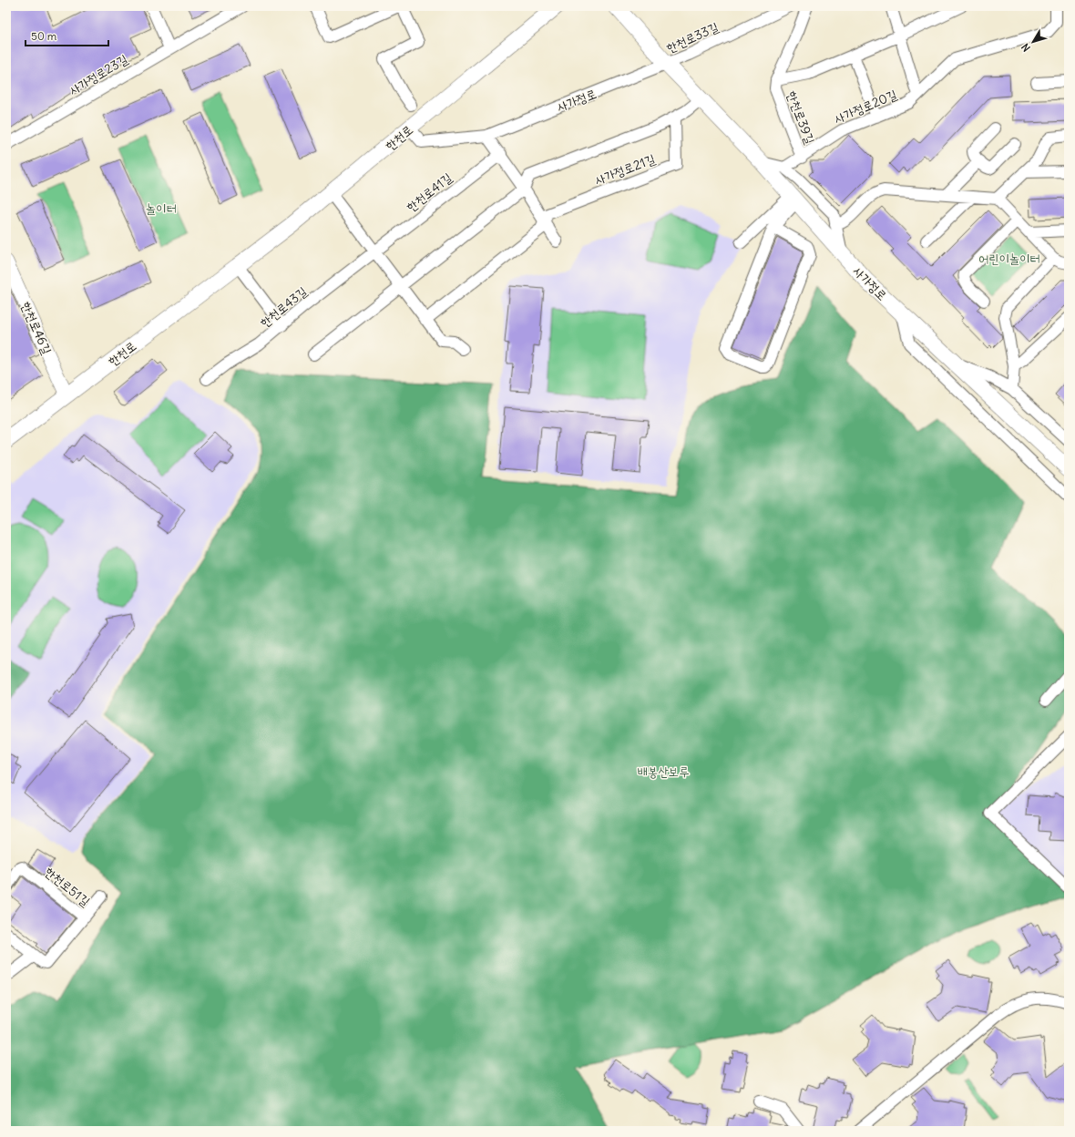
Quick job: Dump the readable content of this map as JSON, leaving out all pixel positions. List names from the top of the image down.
{
  "streets": {
    "main road": ["사가정로", "한천로"],
    "street": [
      "한천로33길",
      "사가정로23길",
      "사가정로20길",
      "한천로39길",
      "사가정로21길",
      "한천로41길",
      "한천로43길",
      "한천로46길",
      "한천로51길"
    ]
  },
  "crossings": [
    ["한천로33길", "사가정로"],
    ["사가정로20길", "한천로39길"],
    ["한천로", "한천로46길"],
    ["한천로41길", "한천로43길"]
  ],
  "parks": ["놀이터", "어린이놀이터", "배봉산보루"],
  "scale_bar": "50 m",
  "north": "bottom left"
}
